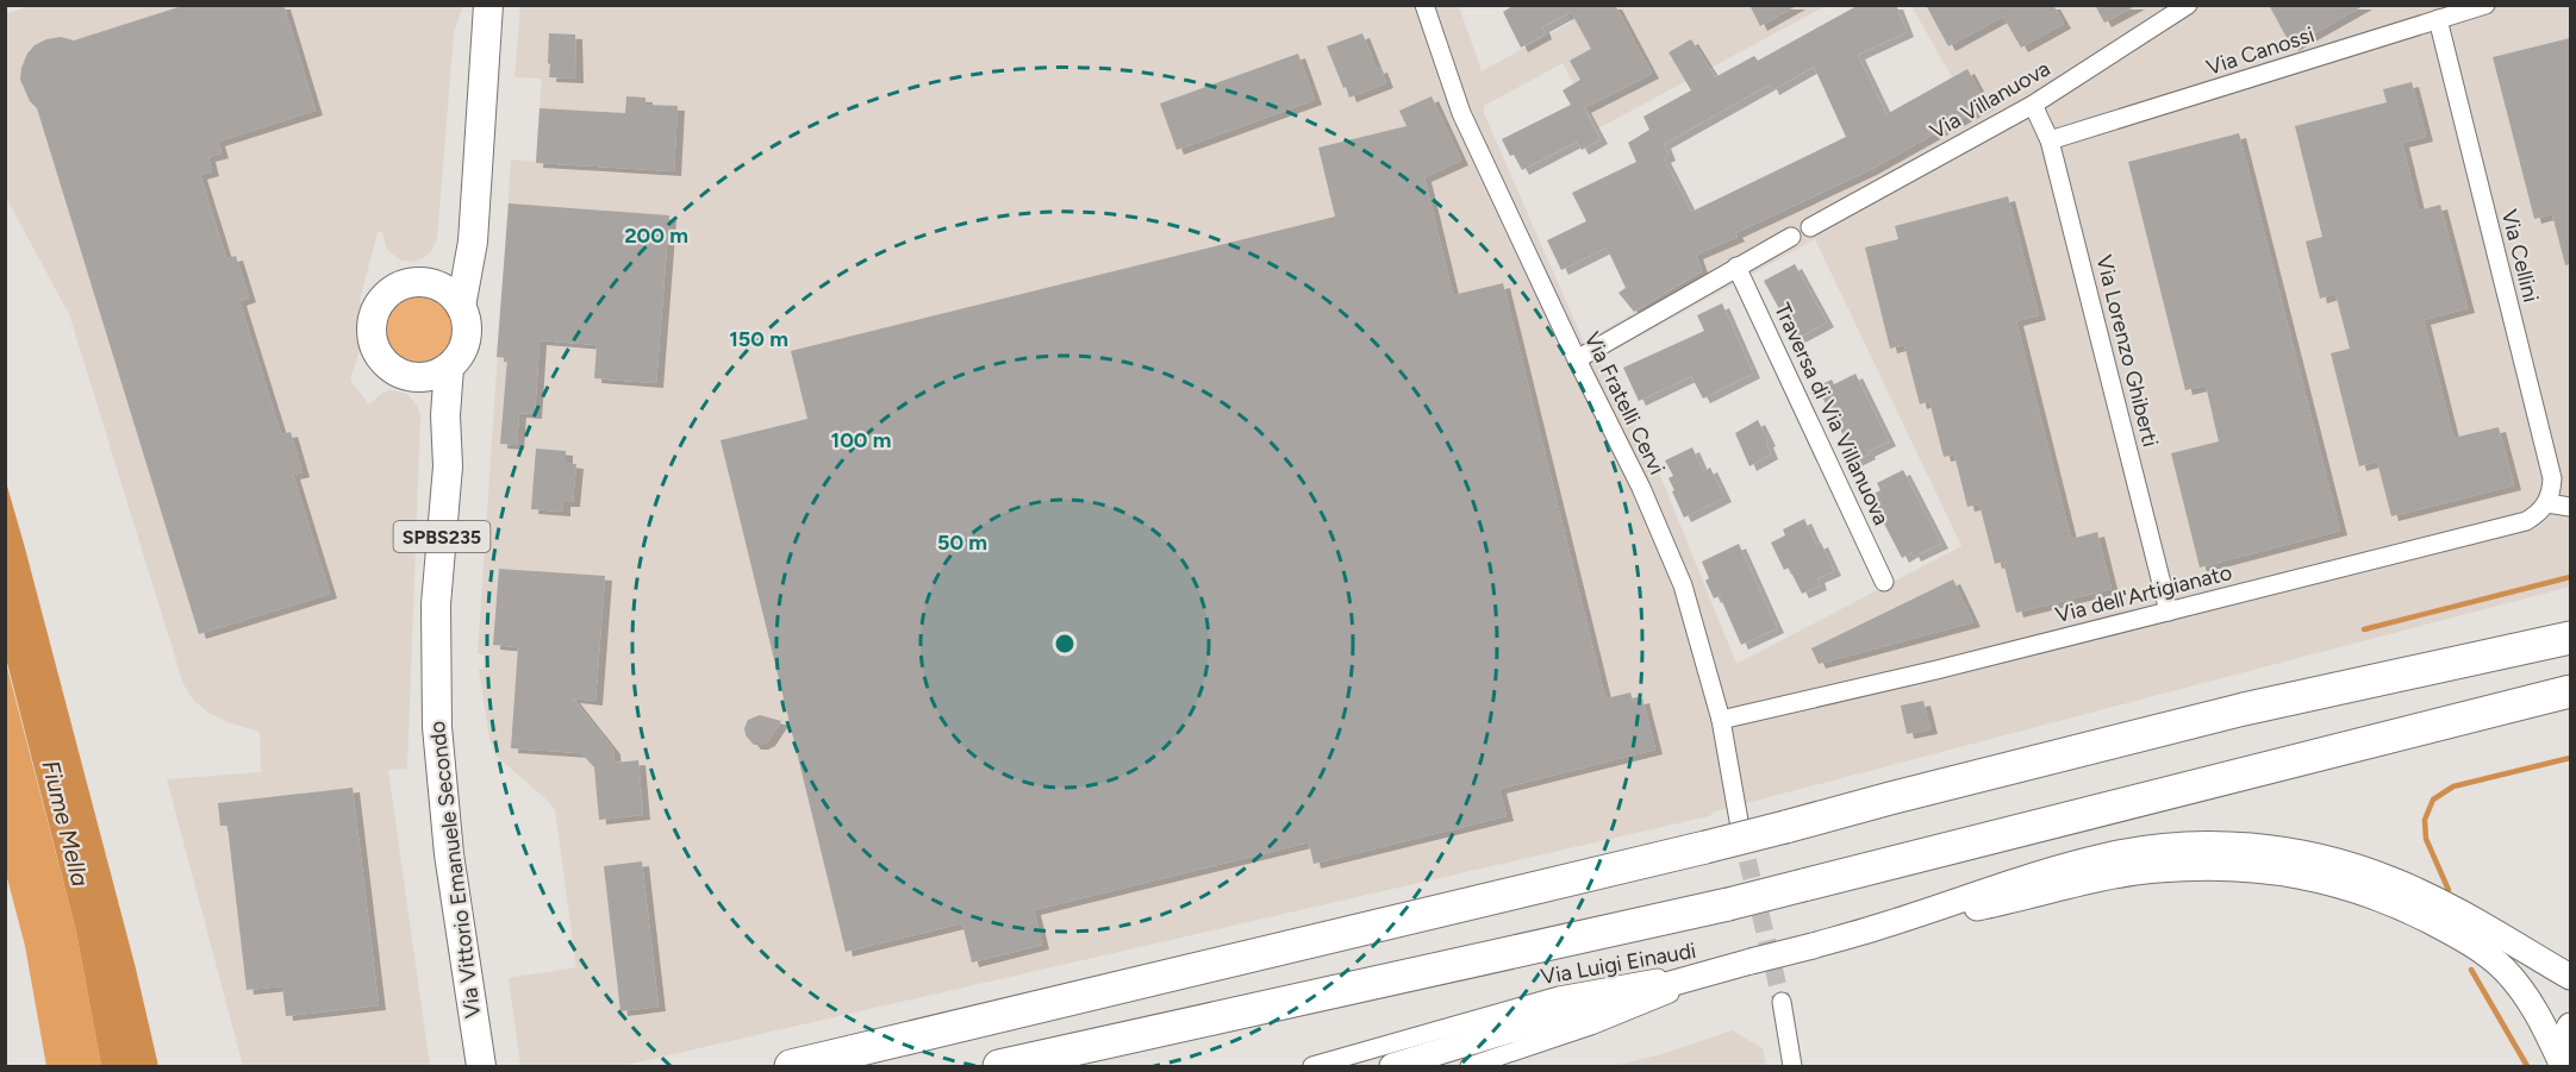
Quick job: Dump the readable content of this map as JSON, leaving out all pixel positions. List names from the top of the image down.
{
  "streets": {
    "main road": ["SPBS235", "Via Vittorio Emanuele Secondo"],
    "street": [
      "Via Canossi",
      "Via Villanuova",
      "Via Cellini",
      "Via Lorenzo Ghiberti",
      "Via Fratelli Cervi",
      "Traversa di Via Villanuova",
      "Via dell'Artigianato",
      "Via Luigi Einaudi"
    ]
  },
  "crossings": [
    ["Via Canossi", "Via Cellini"],
    ["Via Canossi", "Via Lorenzo Ghiberti"],
    ["Via Villanuova", "Via Lorenzo Ghiberti"],
    ["Via Cellini", "Via dell'Artigianato"],
    ["Via Lorenzo Ghiberti", "Via dell'Artigianato"],
    ["Via Fratelli Cervi", "Via dell'Artigianato"]
  ],
  "water": ["Fiume Mella"],
  "rings": [
    "200 m",
    "150 m",
    "100 m",
    "50 m"
  ]
}
